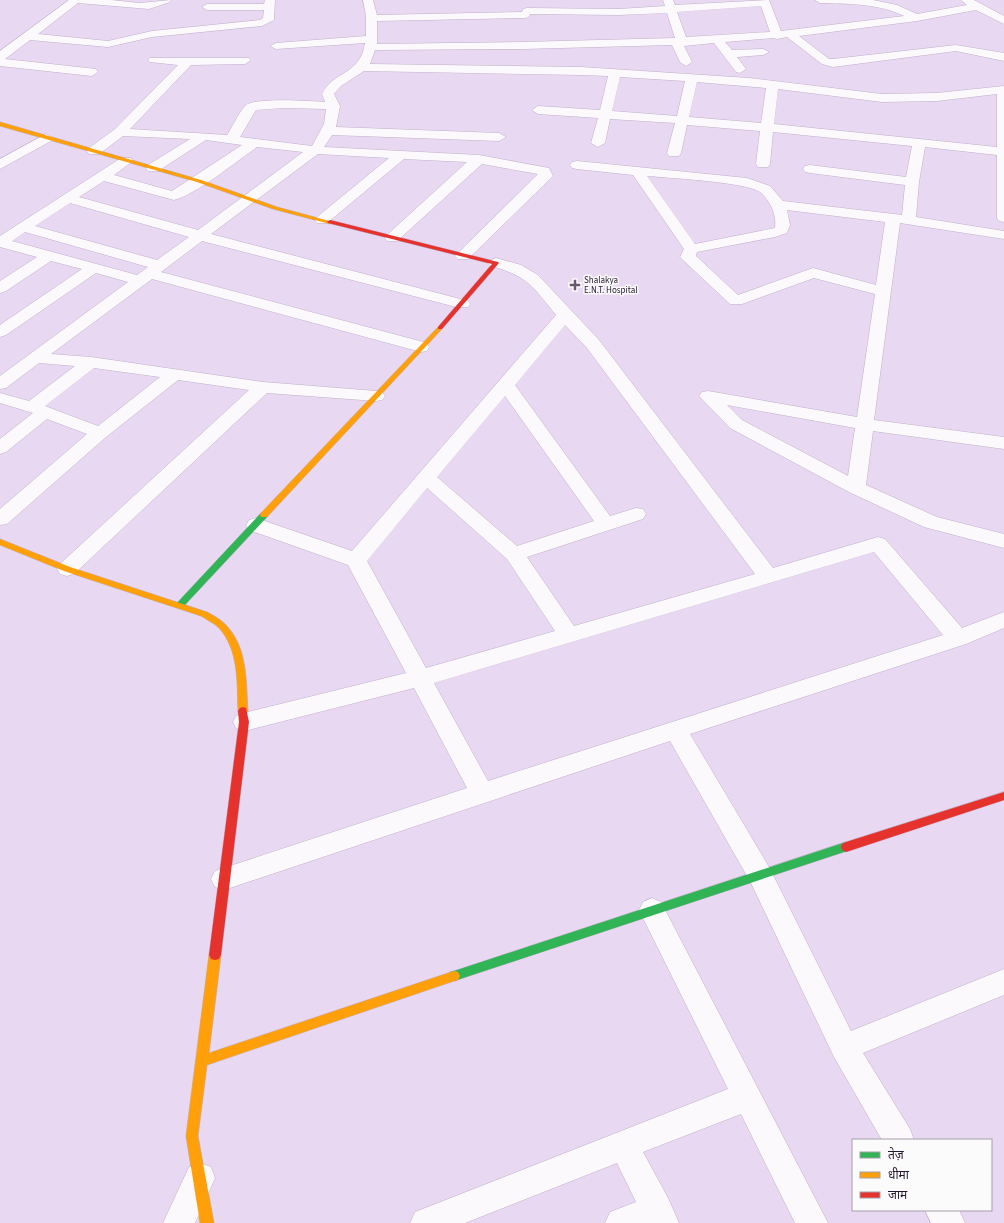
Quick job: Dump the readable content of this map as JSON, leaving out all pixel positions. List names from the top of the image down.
{
  "places": {
    "health": ["Shalakya E.N.T. Hospital"]
  },
  "legend": ["तेज़", "धीमा", "जाम"]
}
